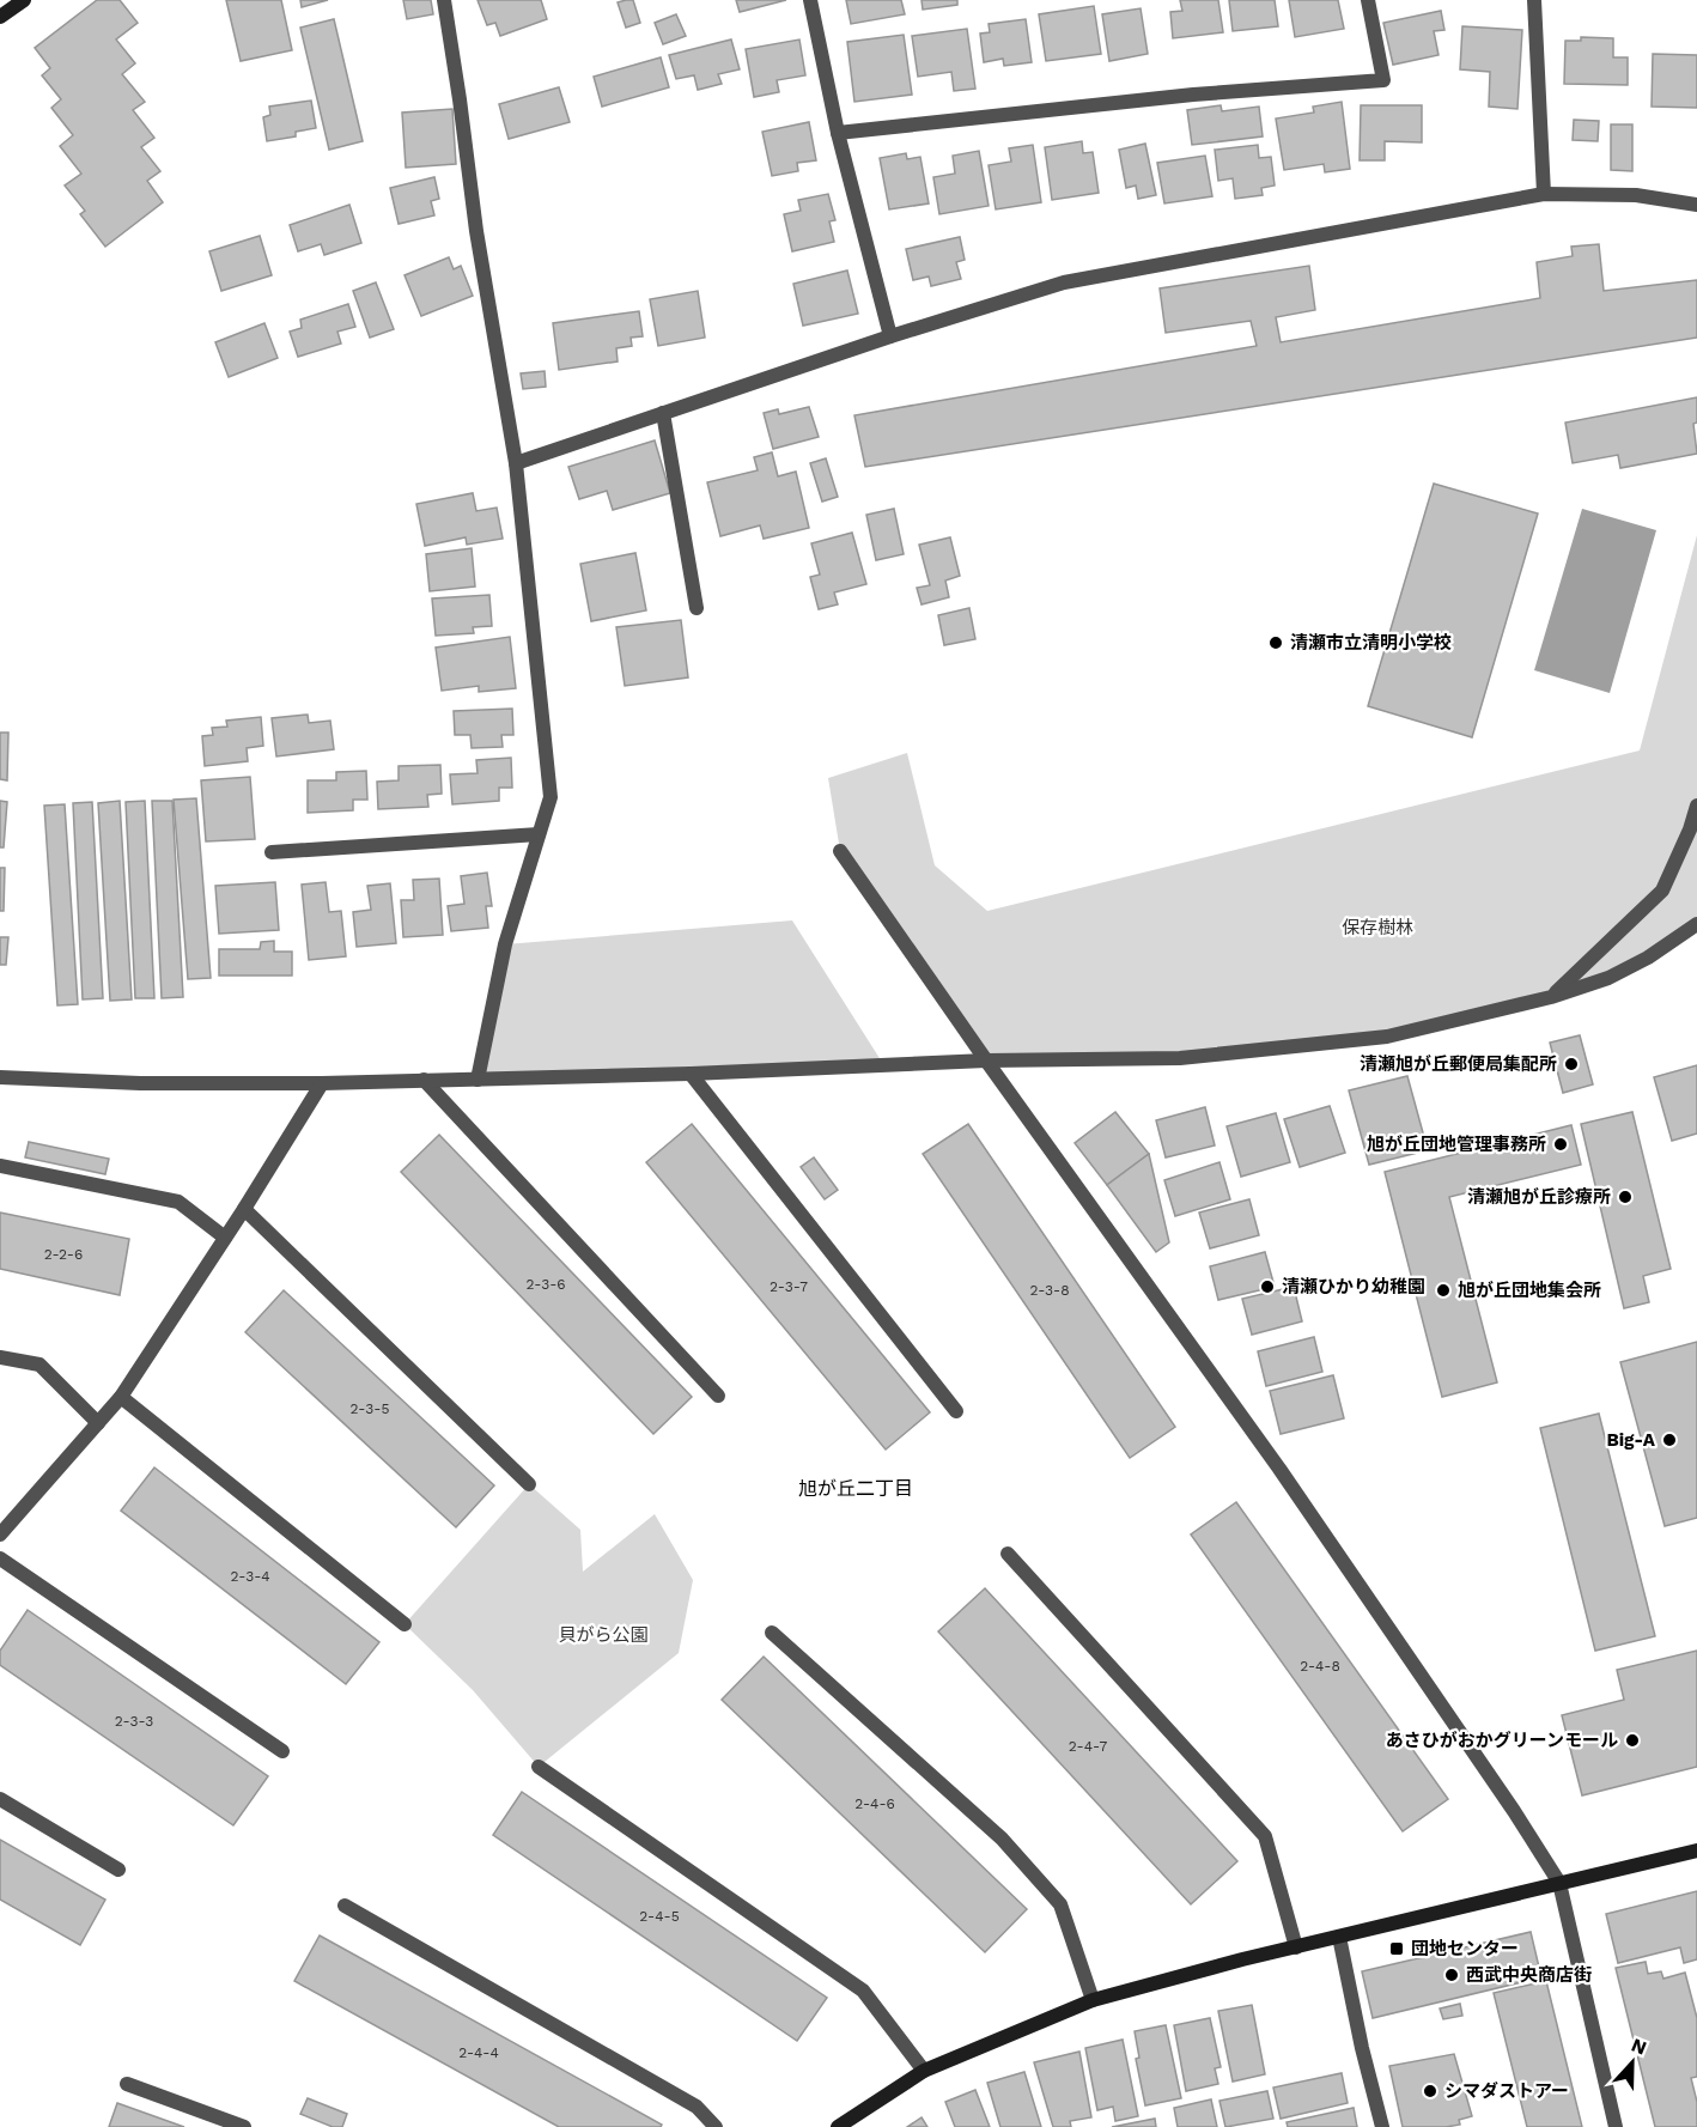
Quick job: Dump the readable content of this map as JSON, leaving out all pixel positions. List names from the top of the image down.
{
  "districts": ["旭が丘二丁目"],
  "parks": ["保存樹林", "貝がら公園"],
  "places": {
    "other": [
      "清瀬市立清明小学校",
      "清瀬旭が丘郵便局集配所",
      "旭が丘団地管理事務所",
      "清瀬旭が丘診療所",
      "清瀬ひかり幼稚園",
      "旭が丘団地集会所",
      "Big-A",
      "あさひがおかグリーンモール",
      "西武中央商店街",
      "シマダストアー"
    ],
    "transit": ["団地センター"]
  },
  "house_numbers": [
    "2-2-6",
    "2-3-6",
    "2-3-7",
    "2-3-8",
    "2-3-5",
    "2-3-4",
    "2-4-8",
    "2-3-3",
    "2-4-7",
    "2-4-6",
    "2-4-5",
    "2-4-4"
  ],
  "north": "top"
}
